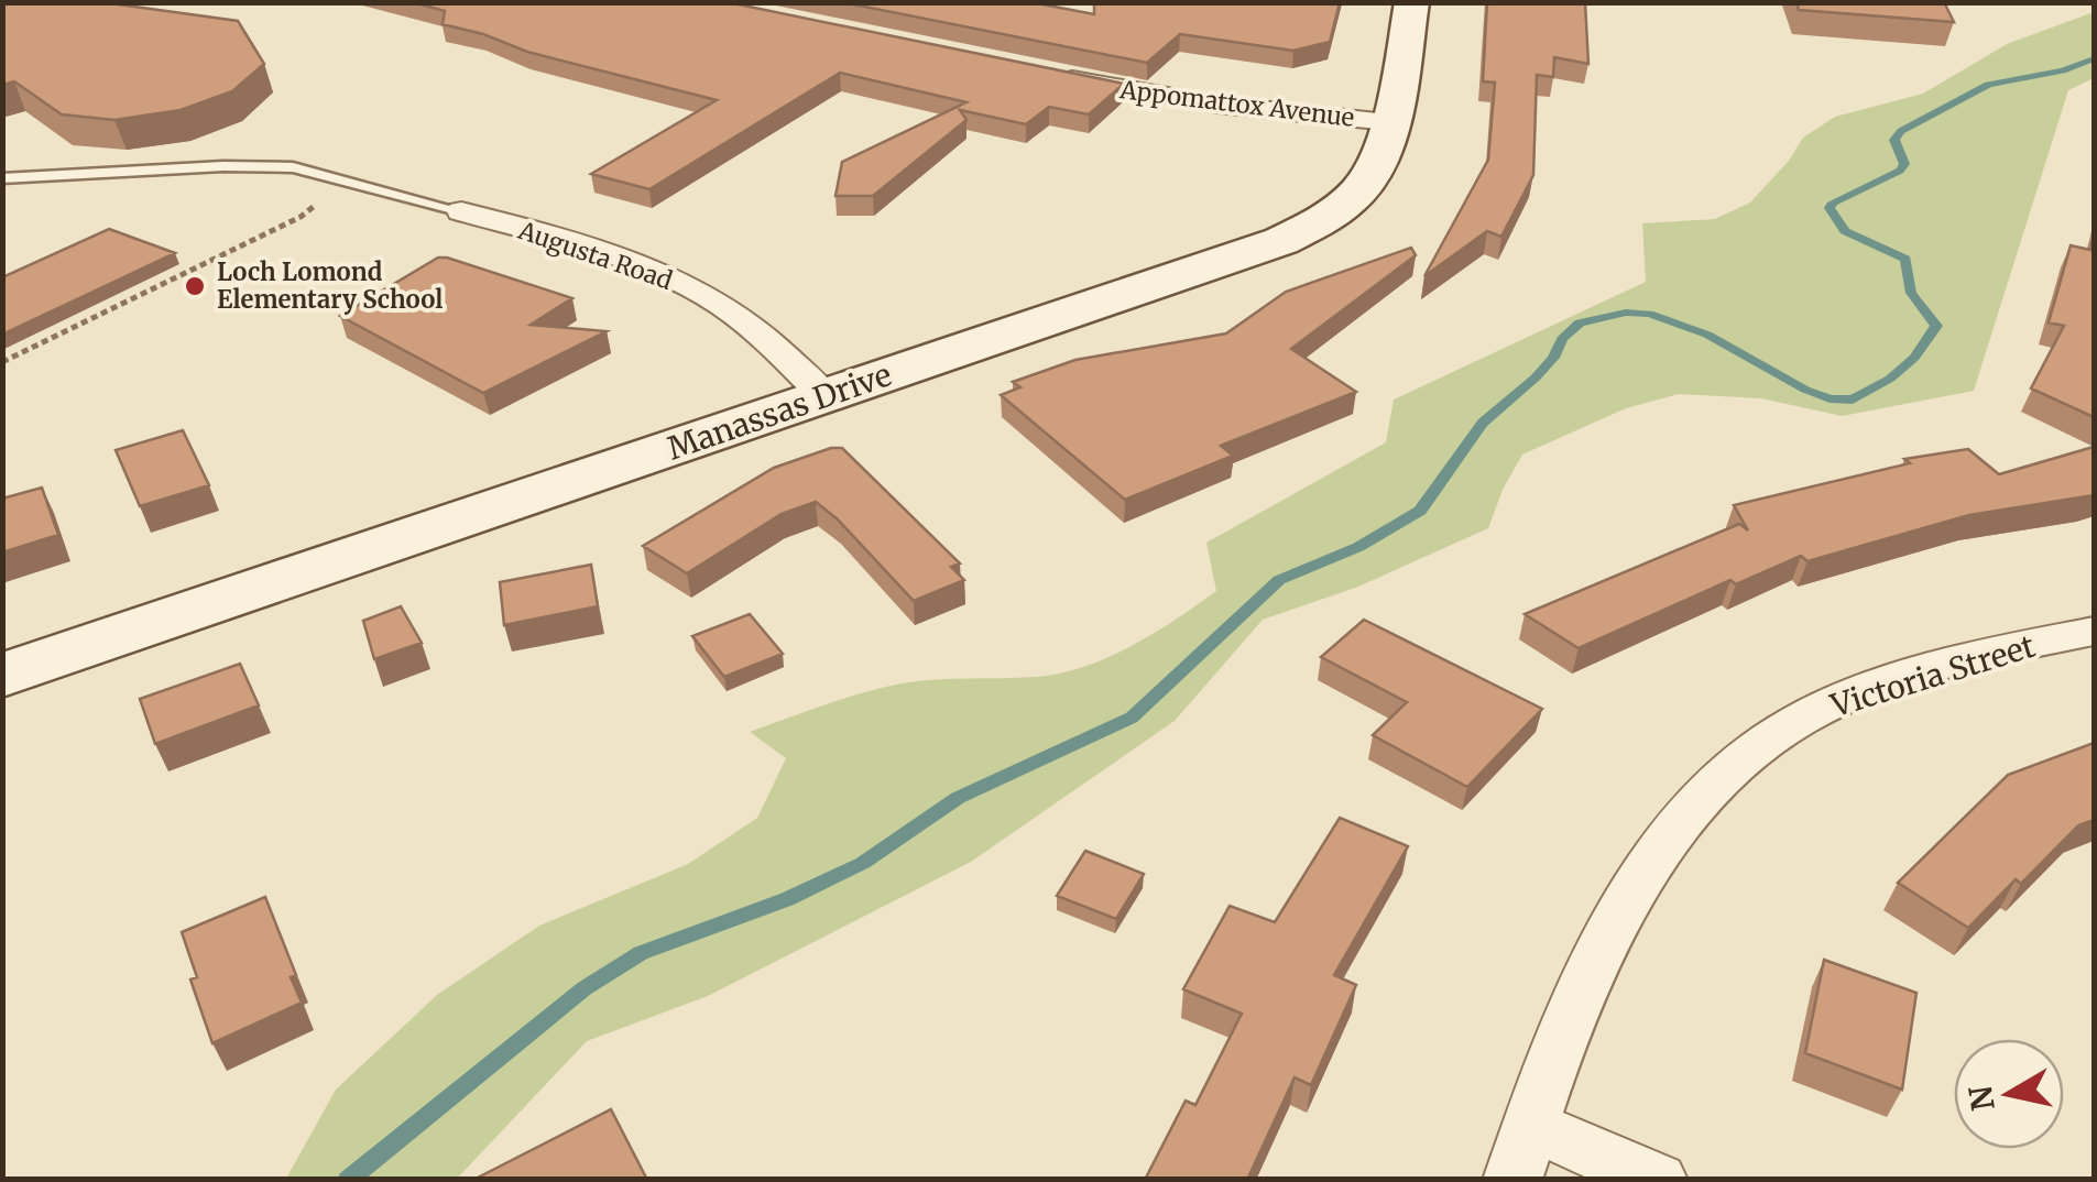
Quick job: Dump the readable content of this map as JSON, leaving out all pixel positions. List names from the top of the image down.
{
  "streets": {
    "main road": ["Manassas Drive"],
    "street": ["Appomattox Avenue", "Augusta Road", "Victoria Street"]
  },
  "crossings": [
    ["Appomattox Avenue", "Manassas Drive"],
    ["Augusta Road", "Manassas Drive"]
  ],
  "places": ["Loch Lomond Elementary School"],
  "north": "left"
}
